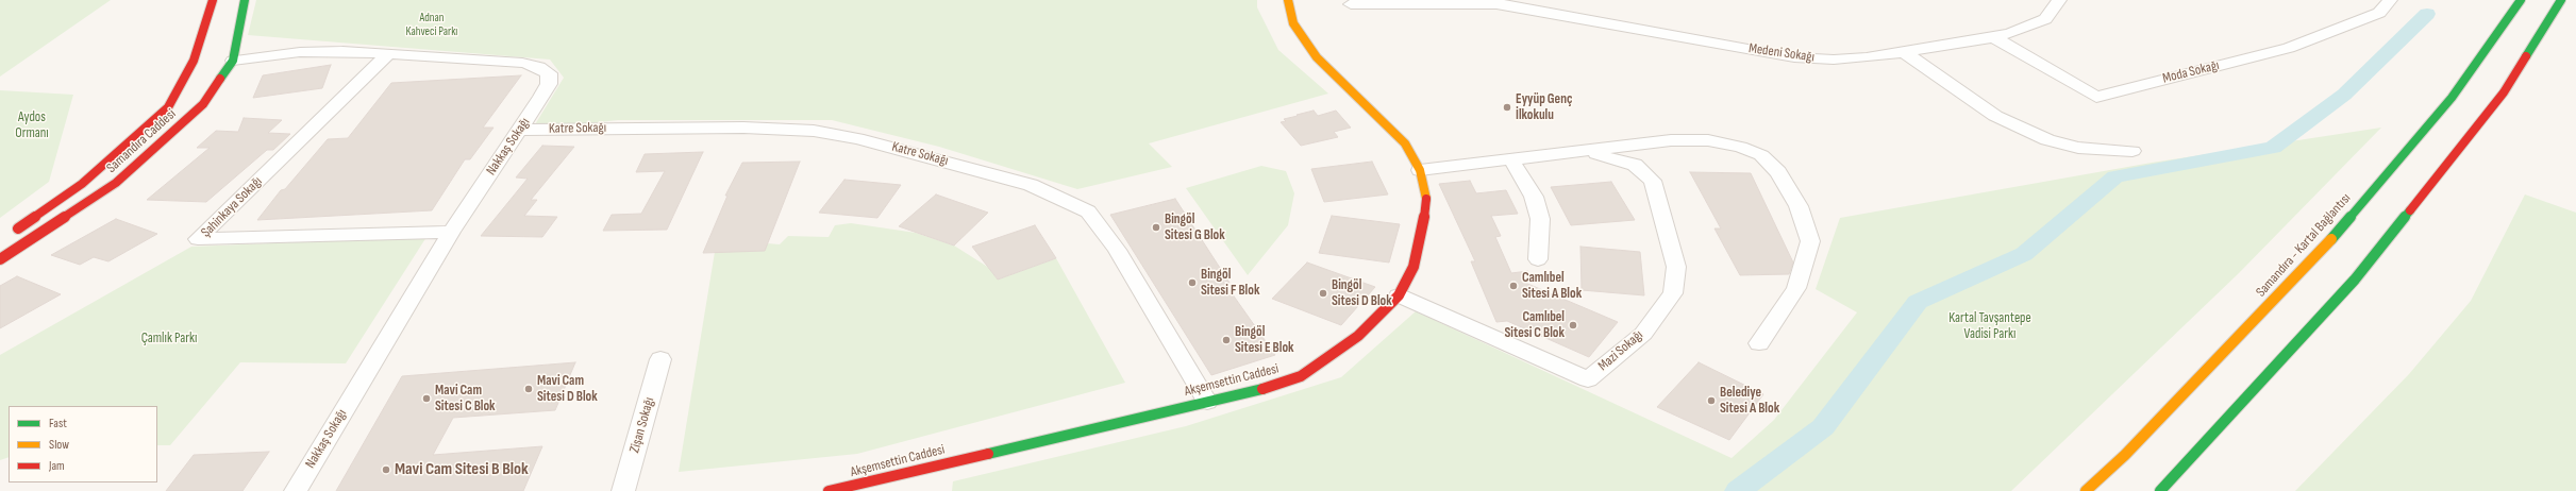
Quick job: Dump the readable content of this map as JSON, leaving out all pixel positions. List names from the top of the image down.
{
  "streets": {
    "main road": ["Samandıra Caddesi", "Samandıra - Kartal Bağlantısı", "Akşemsettin Caddesi"],
    "street": [
      "Medeni Sokağı",
      "Moda Sokağı",
      "Katre Sokağı",
      "Nakkaş Sokağı",
      "Şahinkaya Sokağı",
      "Mazi Sokağı",
      "Zişan Sokağı"
    ]
  },
  "crossings": [
    ["Medeni Sokağı", "Moda Sokağı"],
    ["Katre Sokağı", "Nakkaş Sokağı"],
    ["Katre Sokağı", "Akşemsettin Caddesi"],
    ["Samandıra Caddesi", "Nakkaş Sokağı"],
    ["Nakkaş Sokağı", "Şahinkaya Sokağı"],
    ["Mazi Sokağı", "Akşemsettin Caddesi"]
  ],
  "parks": [
    "Adnan Kahveci Parkı",
    "Aydos Ormanı",
    "Kartal Tavşantepe Vadisi Parkı",
    "Çamlık Parkı"
  ],
  "places": [
    "Eyyüp Genç İlkokulu",
    "Bingöl Sitesi G Blok",
    "Bingöl Sitesi F Blok",
    "Camlıbel Sitesi A Blok",
    "Bingöl Sitesi D Blok",
    "Camlıbel Sitesi C Blok",
    "Bingöl Sitesi E Blok",
    "Mavi Cam Sitesi D Blok",
    "Mavi Cam Sitesi C Blok",
    "Belediye Sitesi A Blok",
    "Mavi Cam Sitesi B Blok"
  ],
  "legend": ["Fast", "Slow", "Jam"]
}
